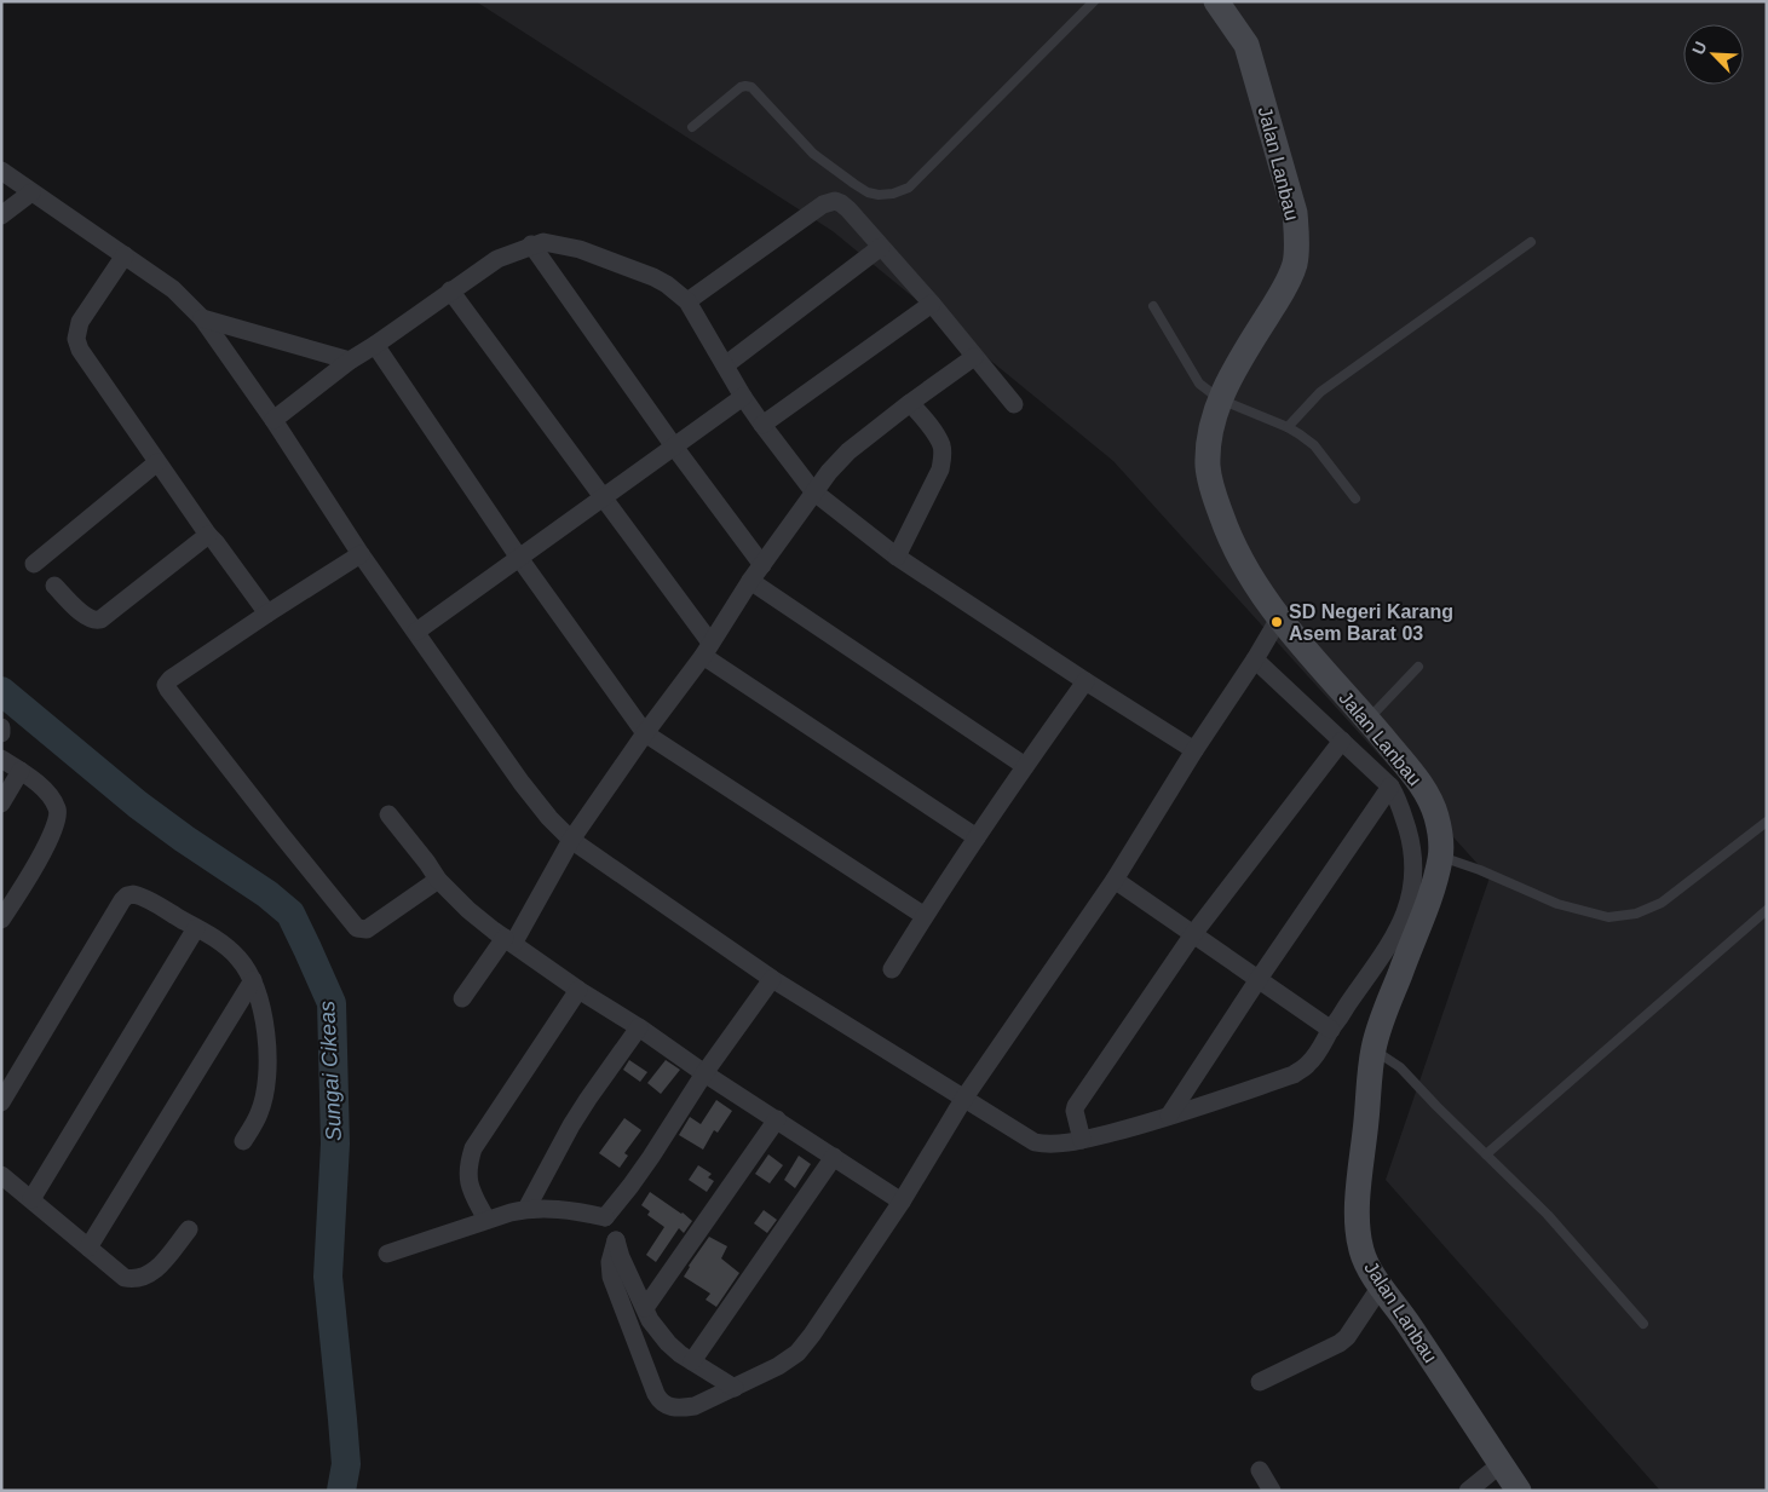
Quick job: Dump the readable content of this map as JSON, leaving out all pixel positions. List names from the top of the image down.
{
  "streets": {
    "street": ["Jalan Lanbau"]
  },
  "water": ["Sungai Cikeas"],
  "places": ["SD Negeri Karang Asem Barat 03"],
  "north": "top left"
}
